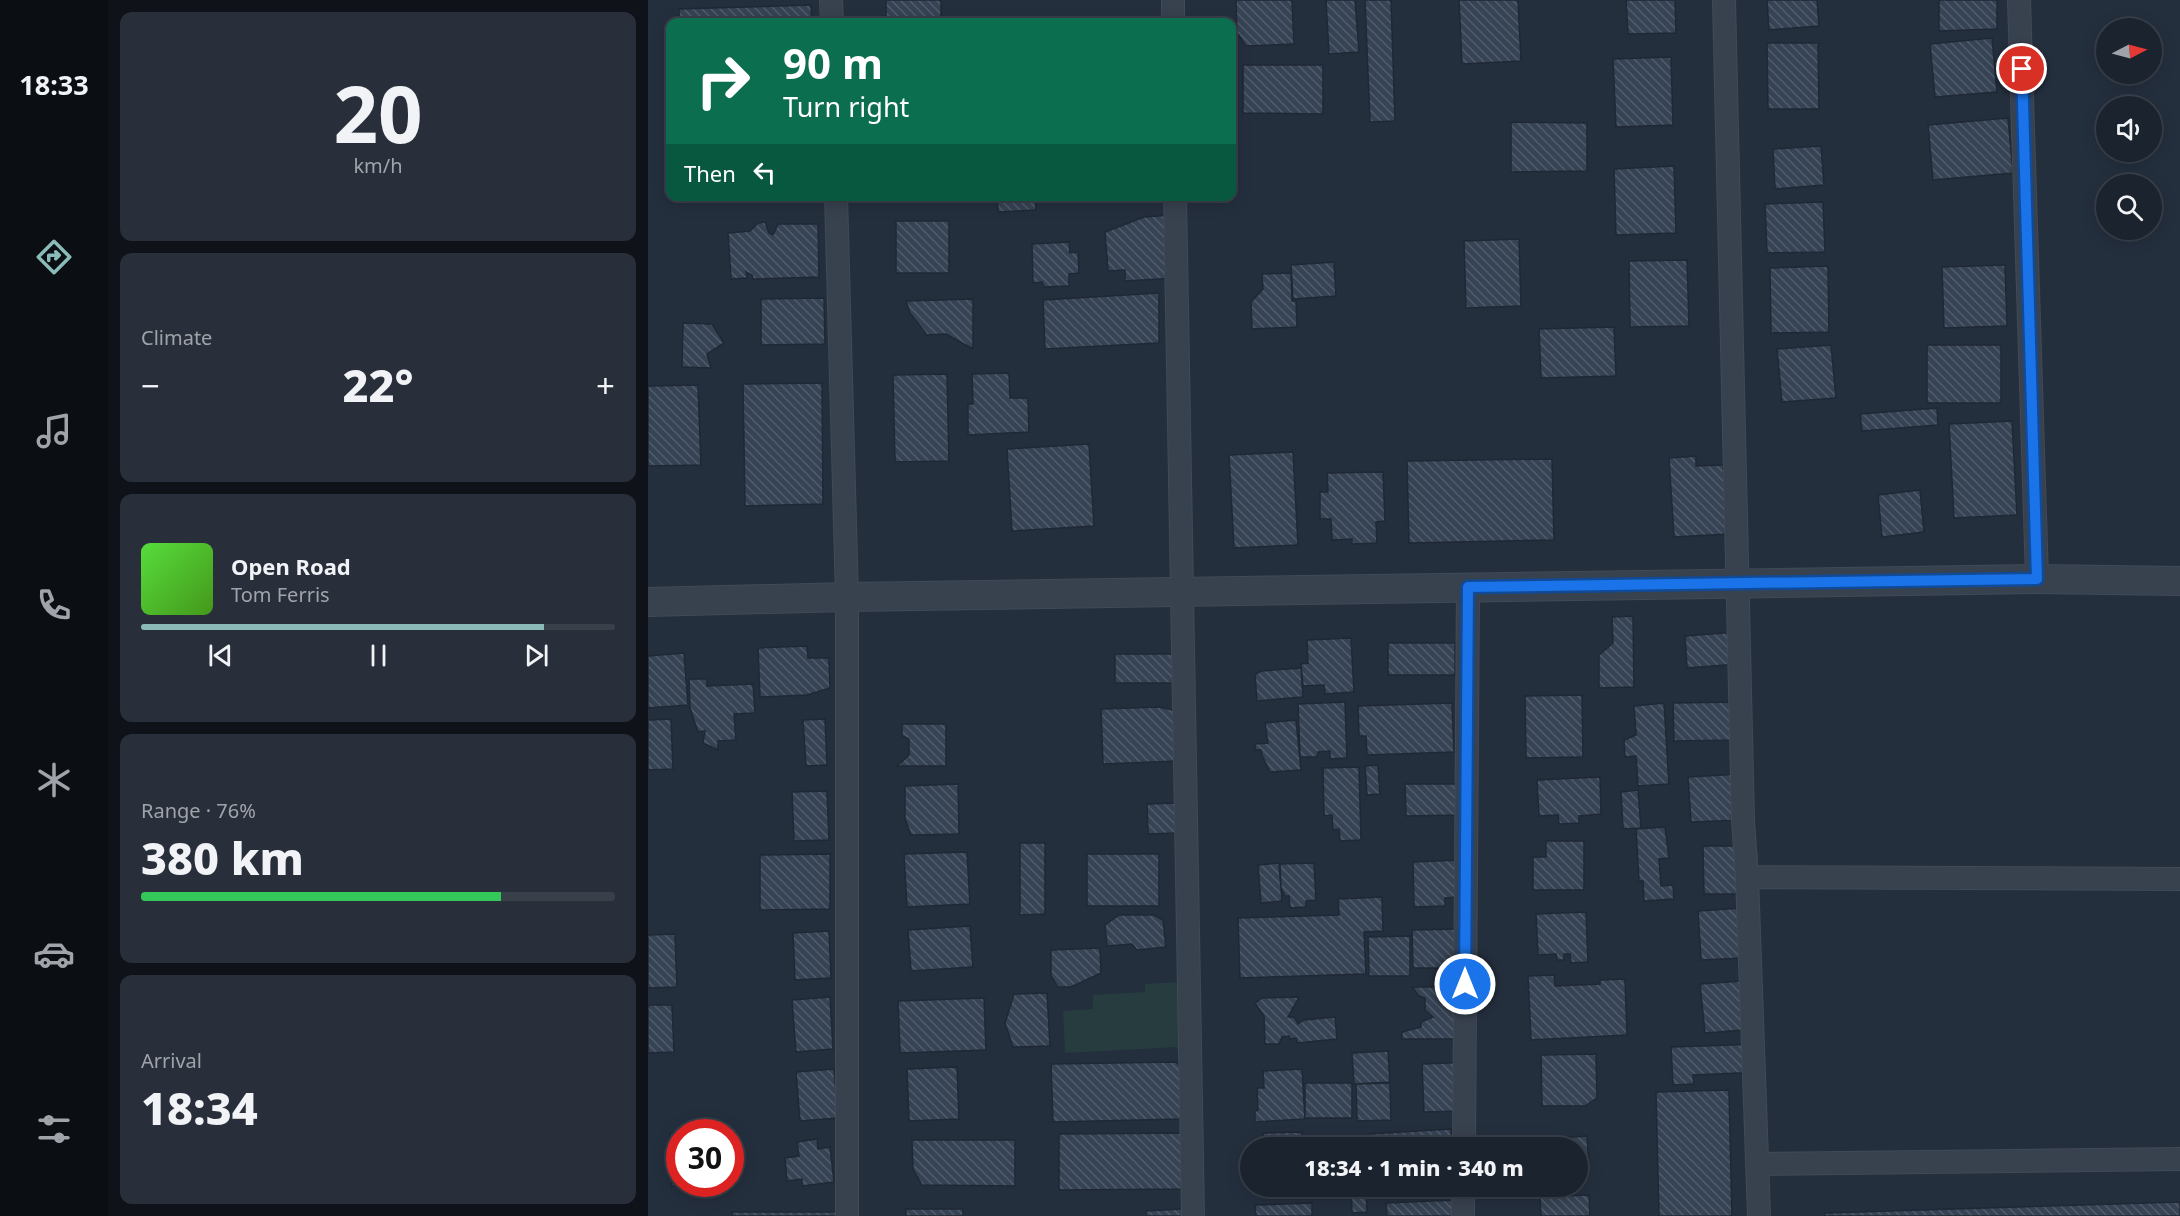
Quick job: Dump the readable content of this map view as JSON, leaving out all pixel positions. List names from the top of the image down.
{
  "north": "right",
  "page": {
    "tabs": "18:33",
    "tile": [
      ["20", "km/h"],
      "Climate",
      ["Range · 76%", "380 km"],
      ["Arrival", "18:34"]
    ],
    "turn": ["90 m", "Turn right"],
    "then": "Then",
    "heat": ["−", "22°", "+"],
    "song": ["Open Road", "Tom Ferris"],
    "limit": "30",
    "trip": "18:34 · 1 min · 340 m"
  }
}
